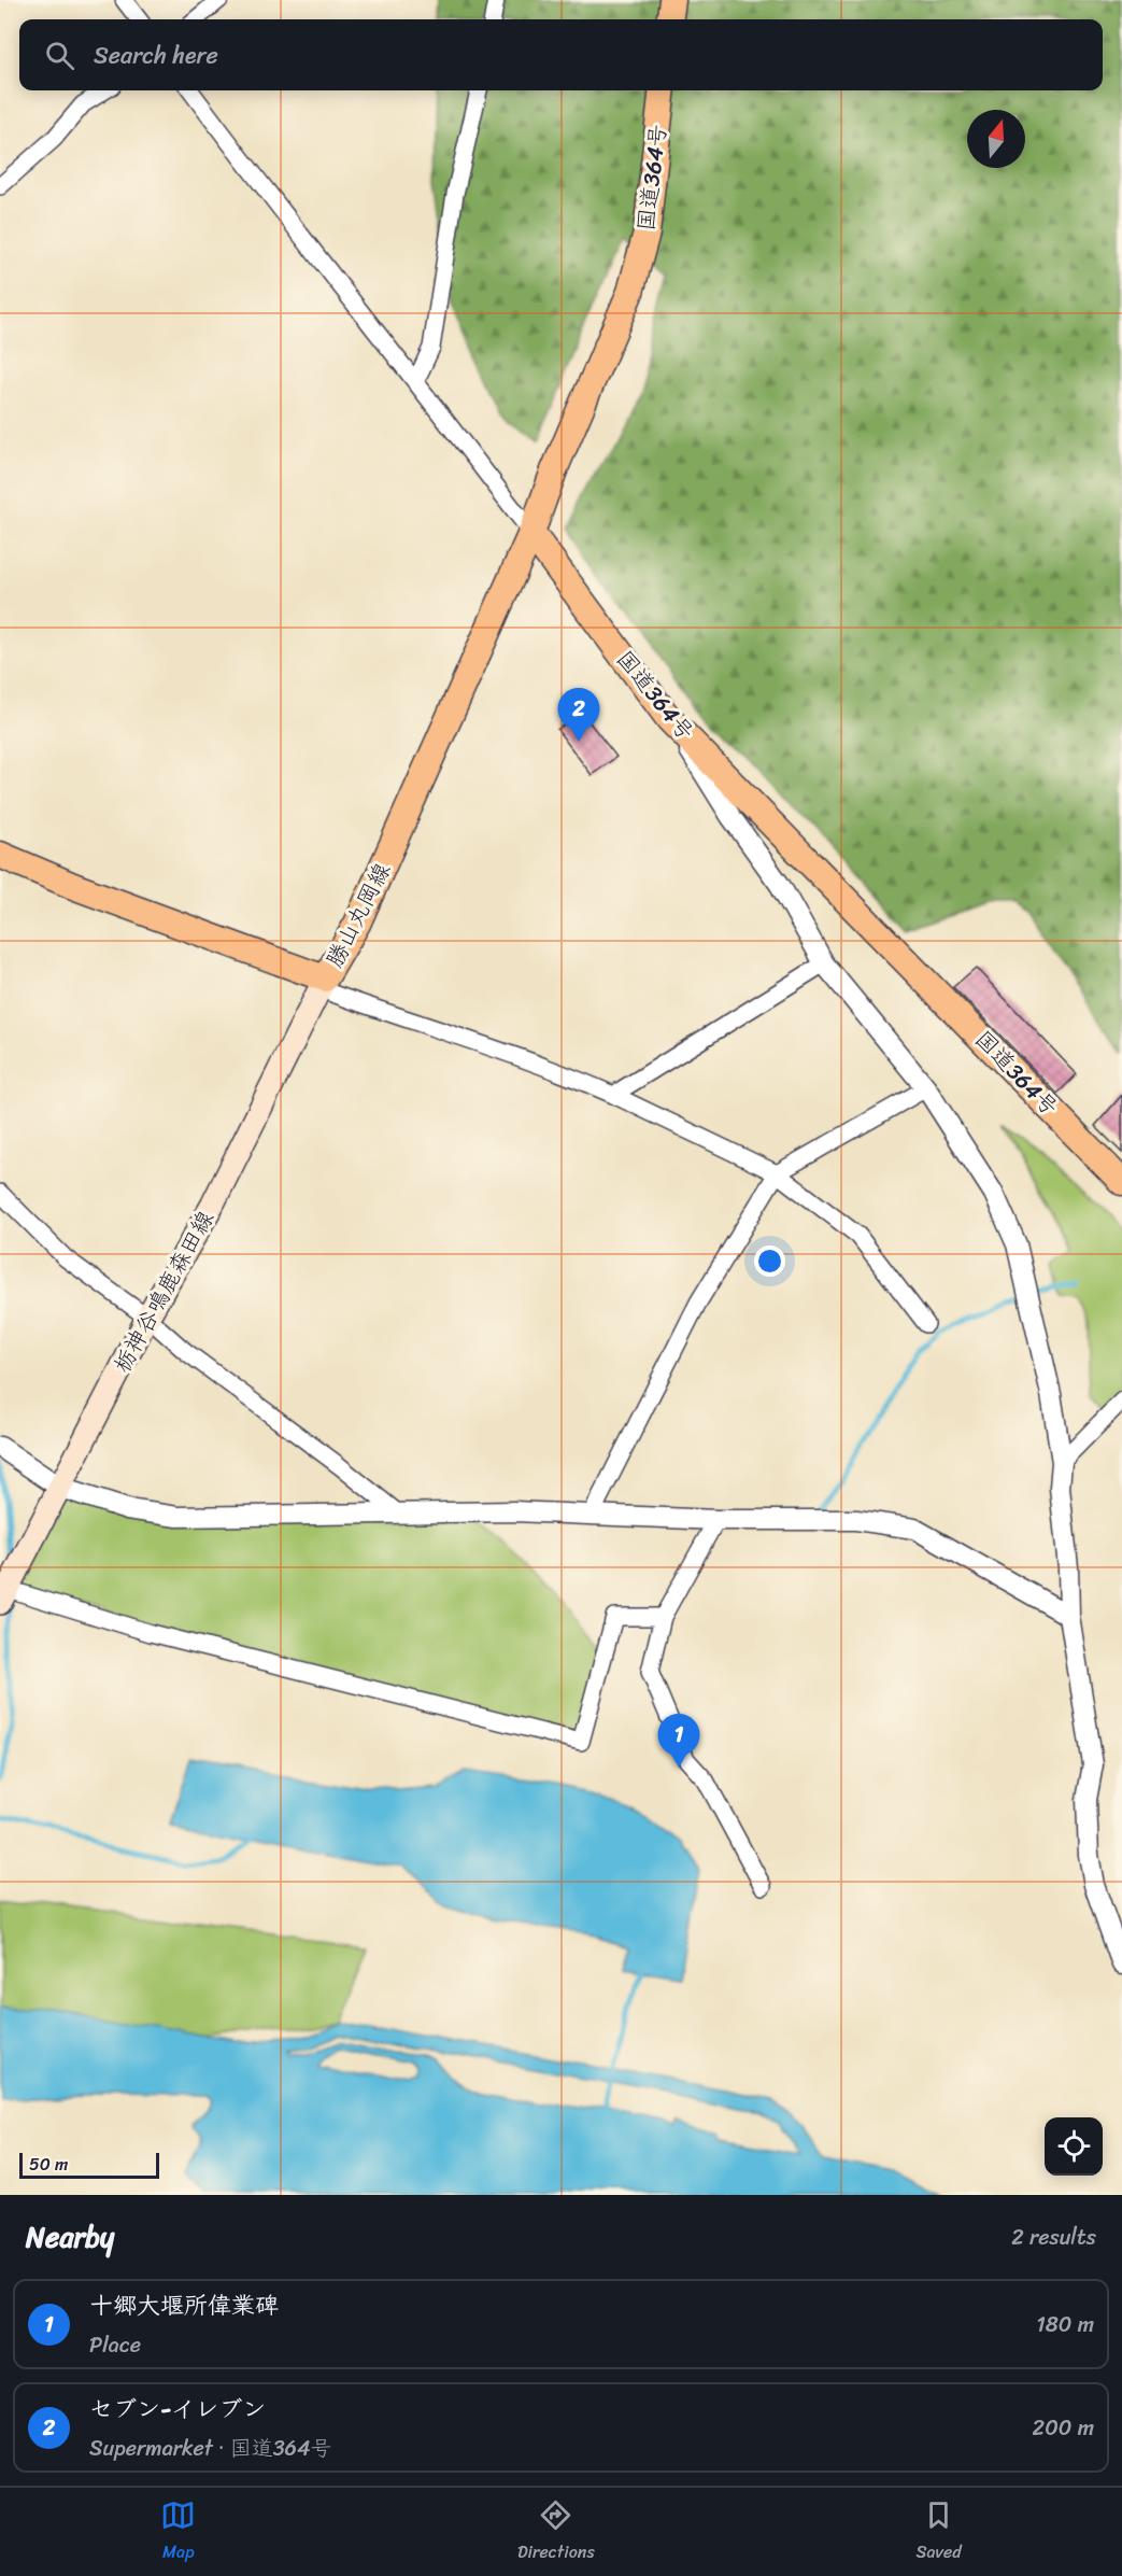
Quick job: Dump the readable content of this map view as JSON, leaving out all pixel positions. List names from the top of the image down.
{
  "streets": {
    "main road": ["国道364号", "勝山丸岡線", "栃神谷鳴鹿森田線"]
  },
  "crossings": [
    ["国道364号", "勝山丸岡線"],
    ["勝山丸岡線", "栃神谷鳴鹿森田線"]
  ],
  "scale_bar": "50 m",
  "north": "top",
  "page": {
    "search": "Search here",
    "pins": ["2", "1"],
    "scale": "50 m",
    "heading": ["Nearby", "2 results"],
    "list": [
      {
        "mark": "1",
        "name": "十郷大堰所偉業碑",
        "note": "Place",
        "value": "180 m"
      },
      {
        "mark": "2",
        "name": "セブン-イレブン",
        "note": "Supermarket · 国道364号",
        "value": "200 m"
      }
    ],
    "nav": ["Map", "Directions", "Saved"]
  }
}
